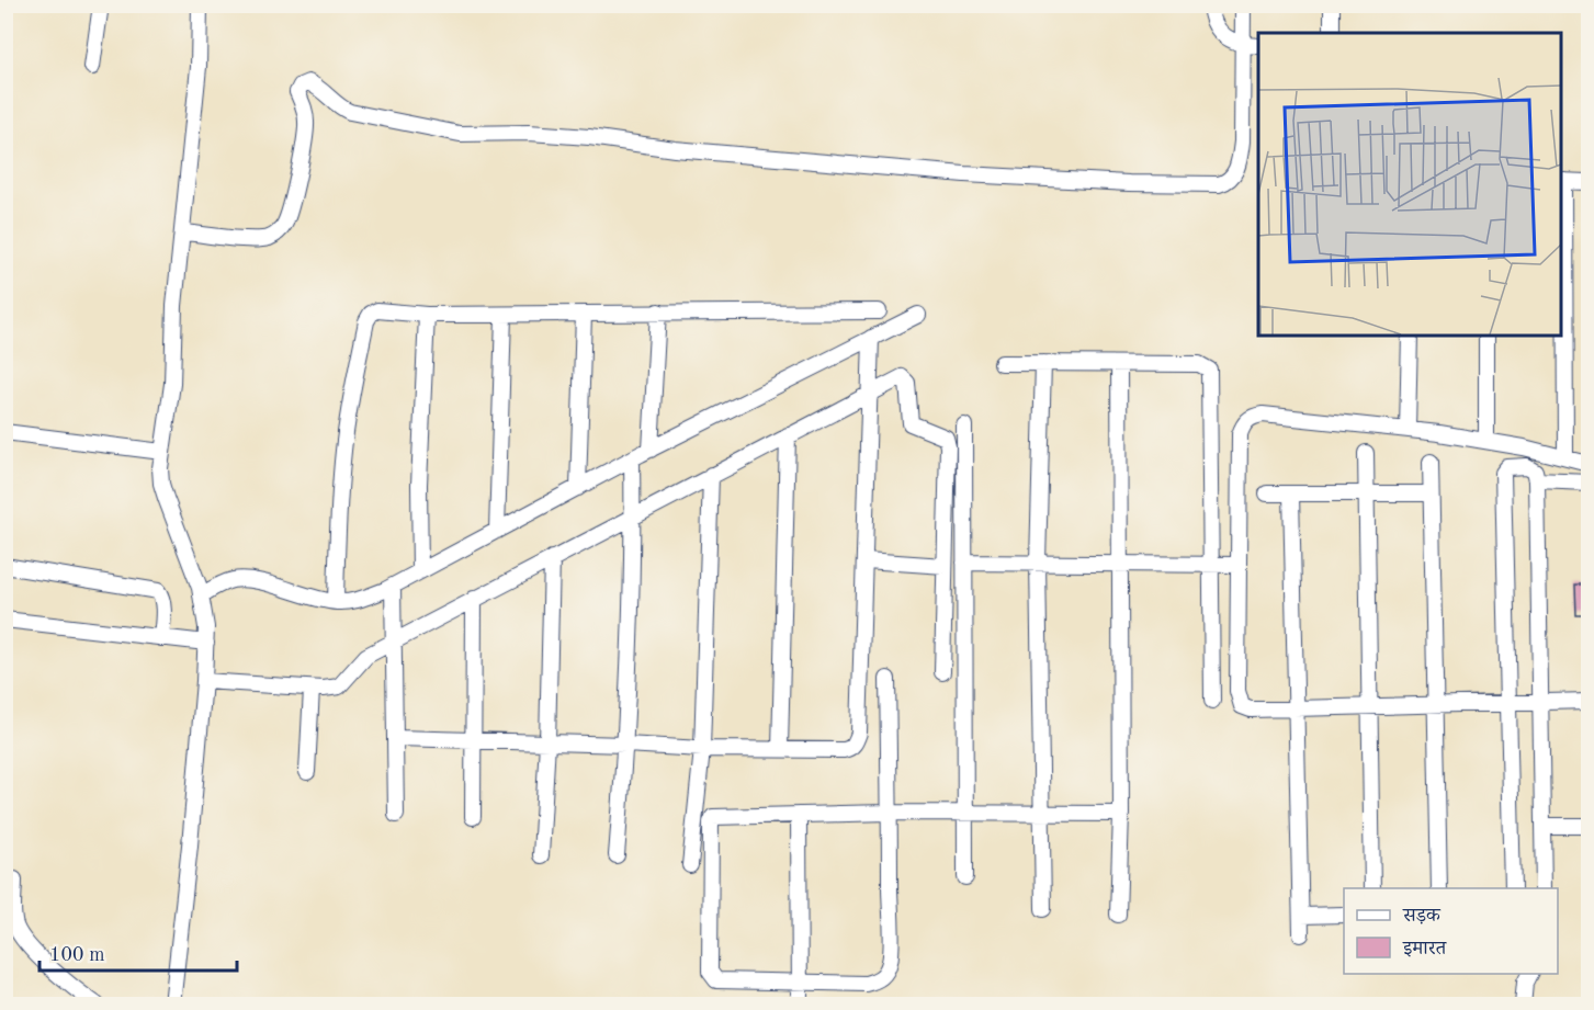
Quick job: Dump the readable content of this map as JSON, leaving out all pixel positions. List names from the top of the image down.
{
  "legend": ["सड़क", "इमारत"],
  "scale_bar": "100 m"
}
